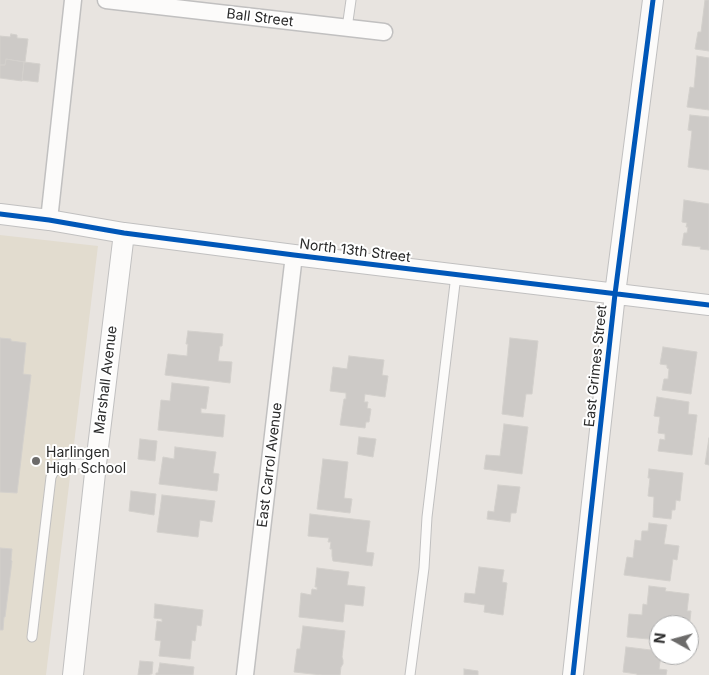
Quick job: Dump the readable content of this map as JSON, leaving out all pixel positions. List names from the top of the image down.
{
  "streets": {
    "street": [
      "Ball Street",
      "North 13th Street",
      "East Grimes Street",
      "Marshall Avenue",
      "East Carrol Avenue"
    ]
  },
  "crossings": [
    ["North 13th Street", "East Grimes Street"],
    ["North 13th Street", "Marshall Avenue"],
    ["North 13th Street", "East Carrol Avenue"]
  ],
  "places": ["Harlingen High School"],
  "north": "left"
}
